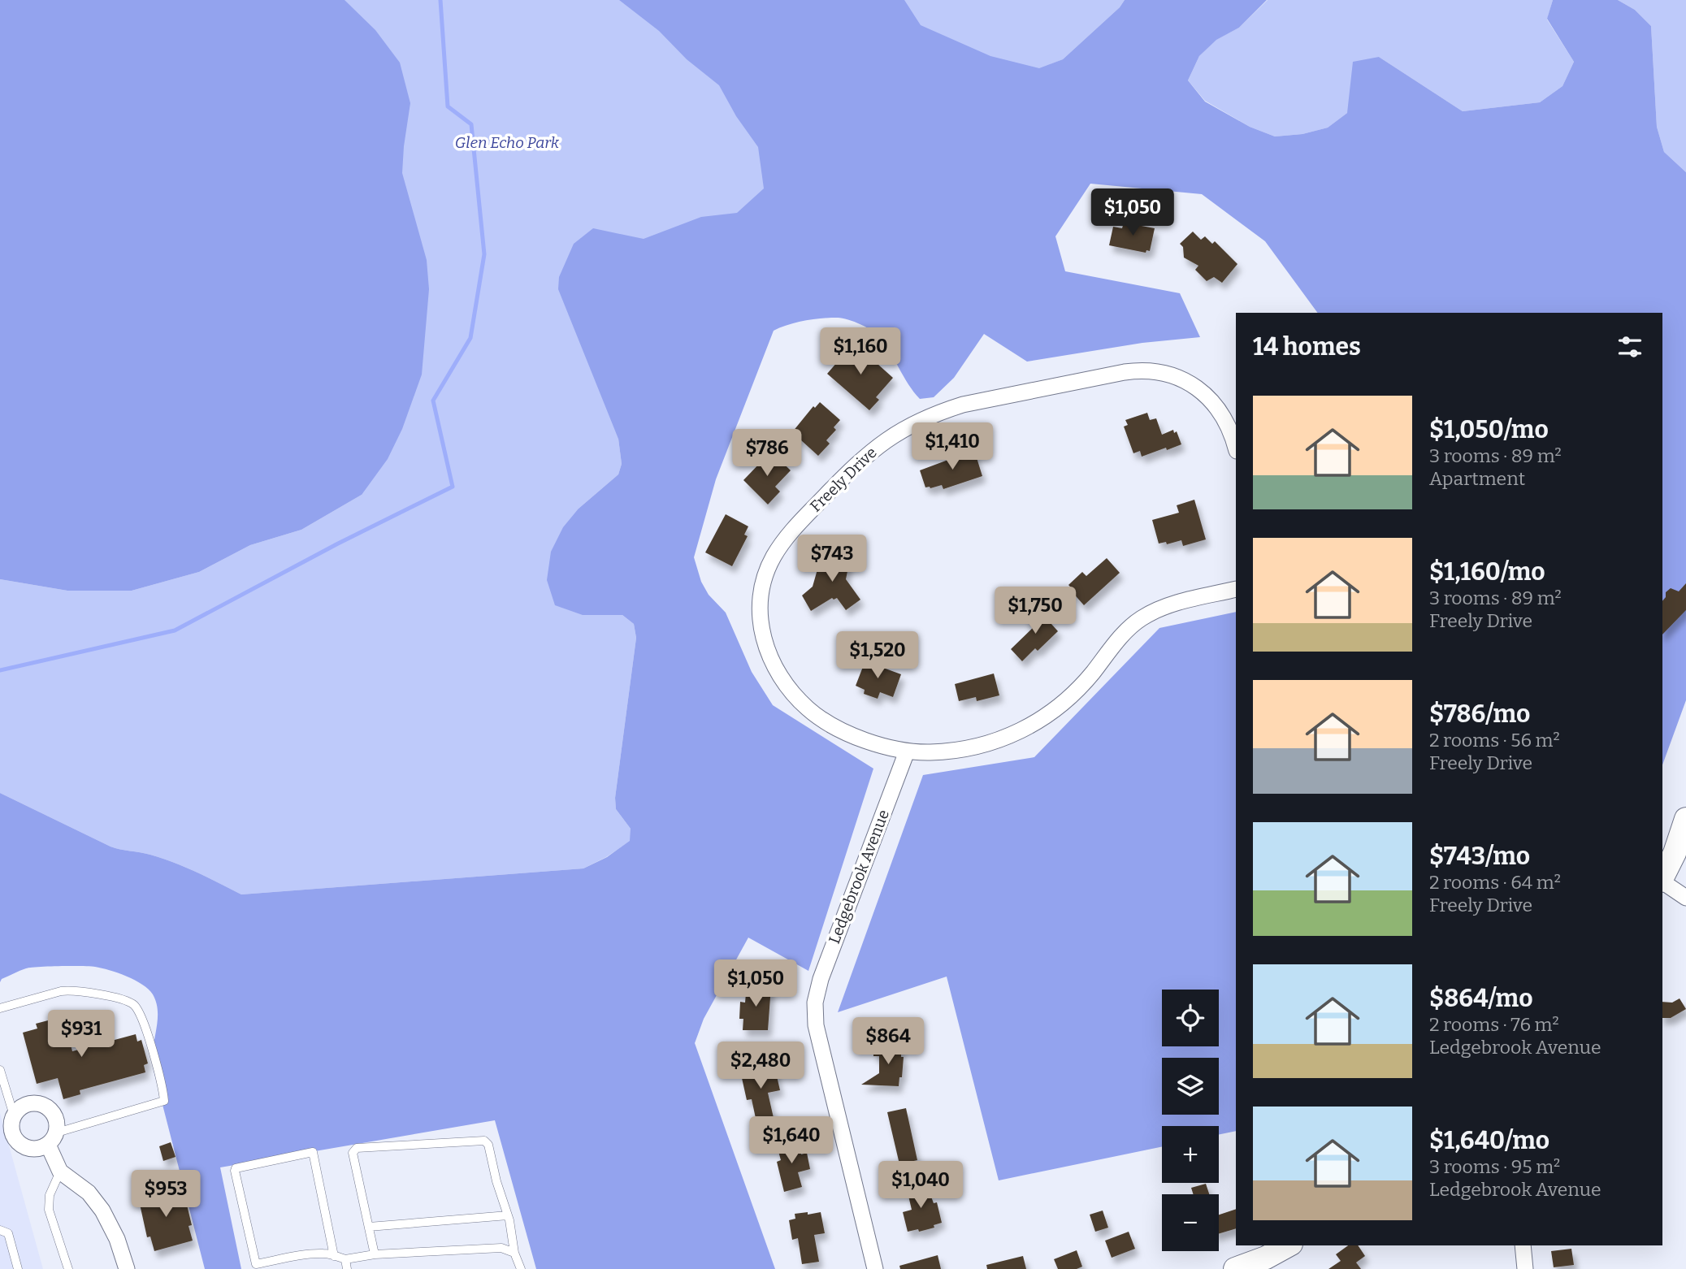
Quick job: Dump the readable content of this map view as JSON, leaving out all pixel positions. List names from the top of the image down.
{
  "streets": {
    "street": ["Freely Drive", "Ledgebrook Avenue"]
  },
  "crossings": [
    ["Freely Drive", "Ledgebrook Avenue"]
  ],
  "parks": ["Glen Echo Park"],
  "page": {
    "price": [
      "$1,050",
      "$1,160",
      "$1,410",
      "$786",
      "$743",
      "$1,750",
      "$1,520",
      "$1,050",
      "$931",
      "$864",
      "$2,480",
      "$1,640",
      "$1,040",
      "$953"
    ],
    "heading": "14 homes",
    "list": [
      {
        "name": "$1,050/mo",
        "note": "3 rooms · 89 m² · Apartment"
      },
      {
        "name": "$1,160/mo",
        "note": "3 rooms · 89 m² · Freely Drive"
      },
      {
        "name": "$786/mo",
        "note": "2 rooms · 56 m² · Freely Drive"
      },
      {
        "name": "$743/mo",
        "note": "2 rooms · 64 m² · Freely Drive"
      },
      {
        "name": "$864/mo",
        "note": "2 rooms · 76 m² · Ledgebrook Avenue"
      },
      {
        "name": "$1,640/mo",
        "note": "3 rooms · 95 m² · Ledgebrook Avenue"
      }
    ],
    "map_buttons": ["+", "−"]
  }
}
